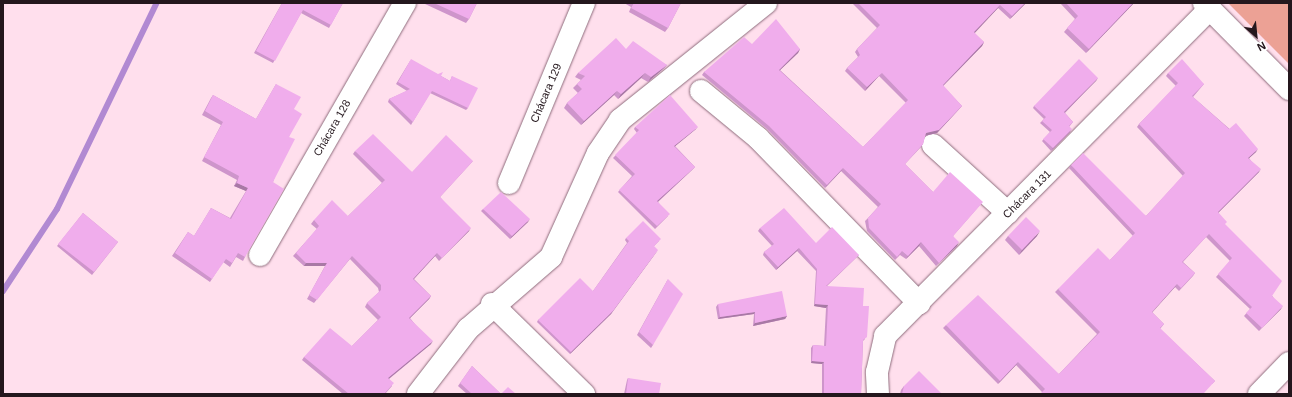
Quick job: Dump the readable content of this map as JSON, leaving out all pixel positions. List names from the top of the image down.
{
  "streets": {
    "street": ["Chácara 129", "Chácara 128", "Chácara 131"]
  },
  "north": "bottom right"
}
